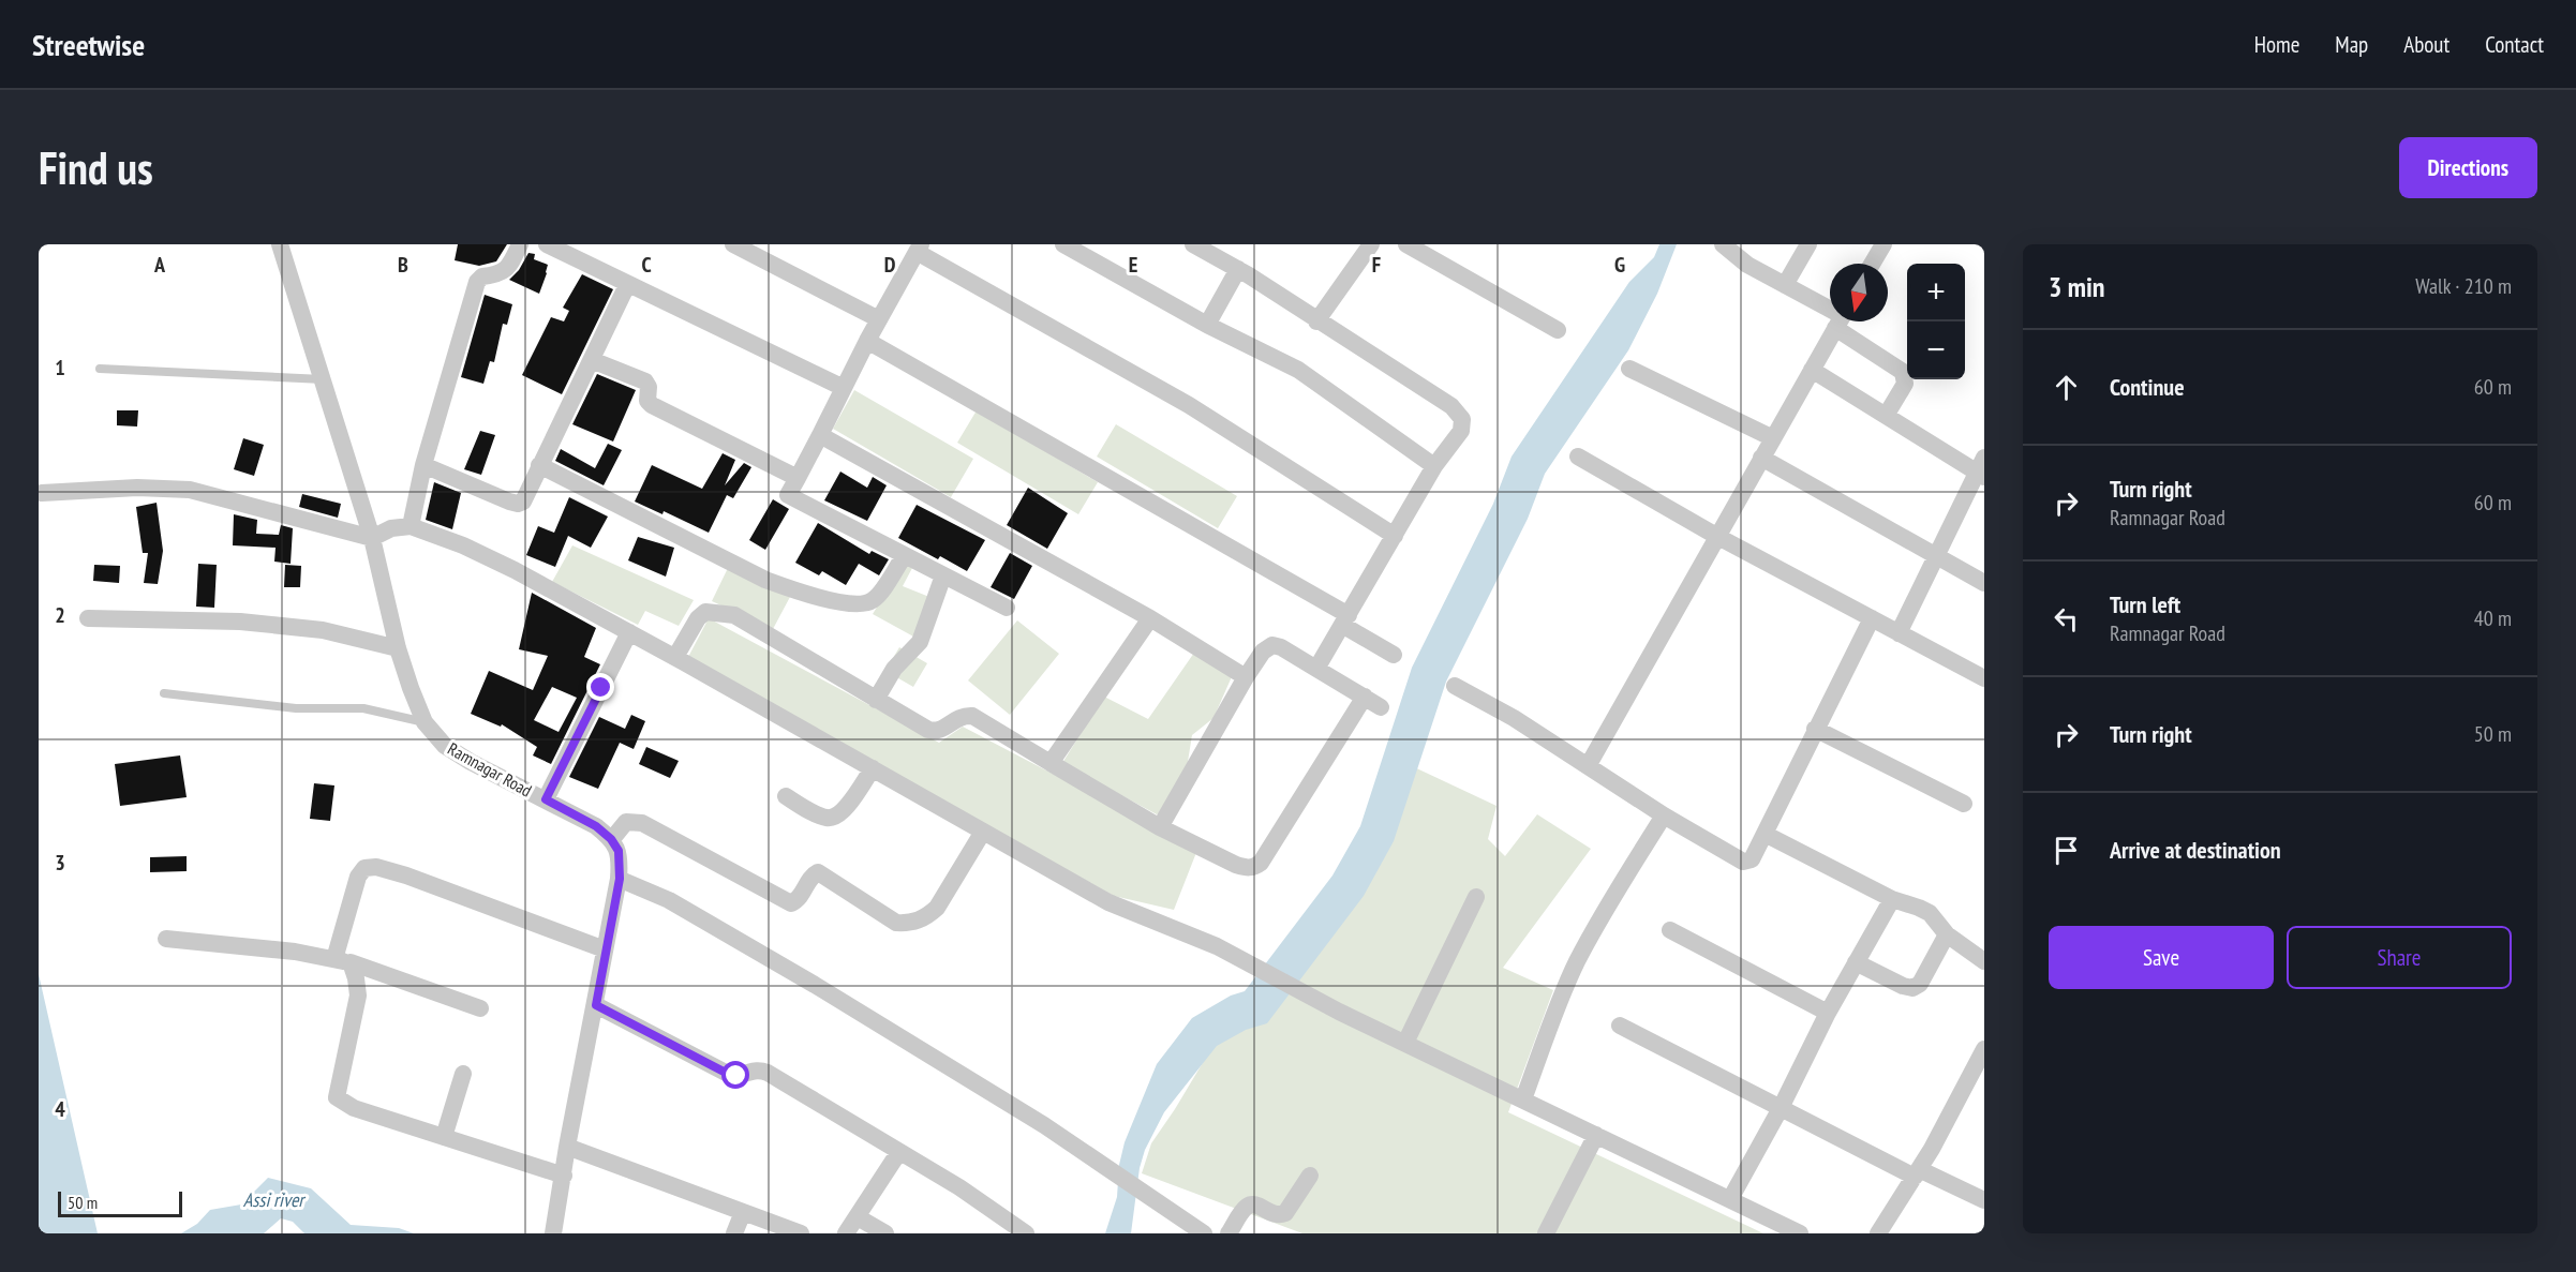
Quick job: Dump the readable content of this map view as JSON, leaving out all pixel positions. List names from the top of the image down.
{
  "streets": {
    "street": ["Ramnagar Road"]
  },
  "water": ["Assi river"],
  "scale_bar": "50 m",
  "north": "bottom",
  "page": {
    "header": "Streetwise",
    "nav": [
      "Home",
      "Map",
      "About",
      "Contact"
    ],
    "buttons": [
      "Directions",
      ["Save", "Share"]
    ],
    "title": "Find us",
    "heading": ["3 min", "Walk · 210 m"],
    "map_buttons": ["+", "−"],
    "list": [
      ["Continue", "60 m"],
      ["Turn right", "Ramnagar Road", "60 m"],
      ["Turn left", "Ramnagar Road", "40 m"],
      ["Turn right", "50 m"],
      "Arrive at destination"
    ],
    "scale": "50 m"
  },
  "grid": {
    "columns": [
      "A",
      "B",
      "C",
      "D",
      "E",
      "F",
      "G"
    ],
    "rows": [
      "1",
      "2",
      "3",
      "4"
    ]
  }
}
